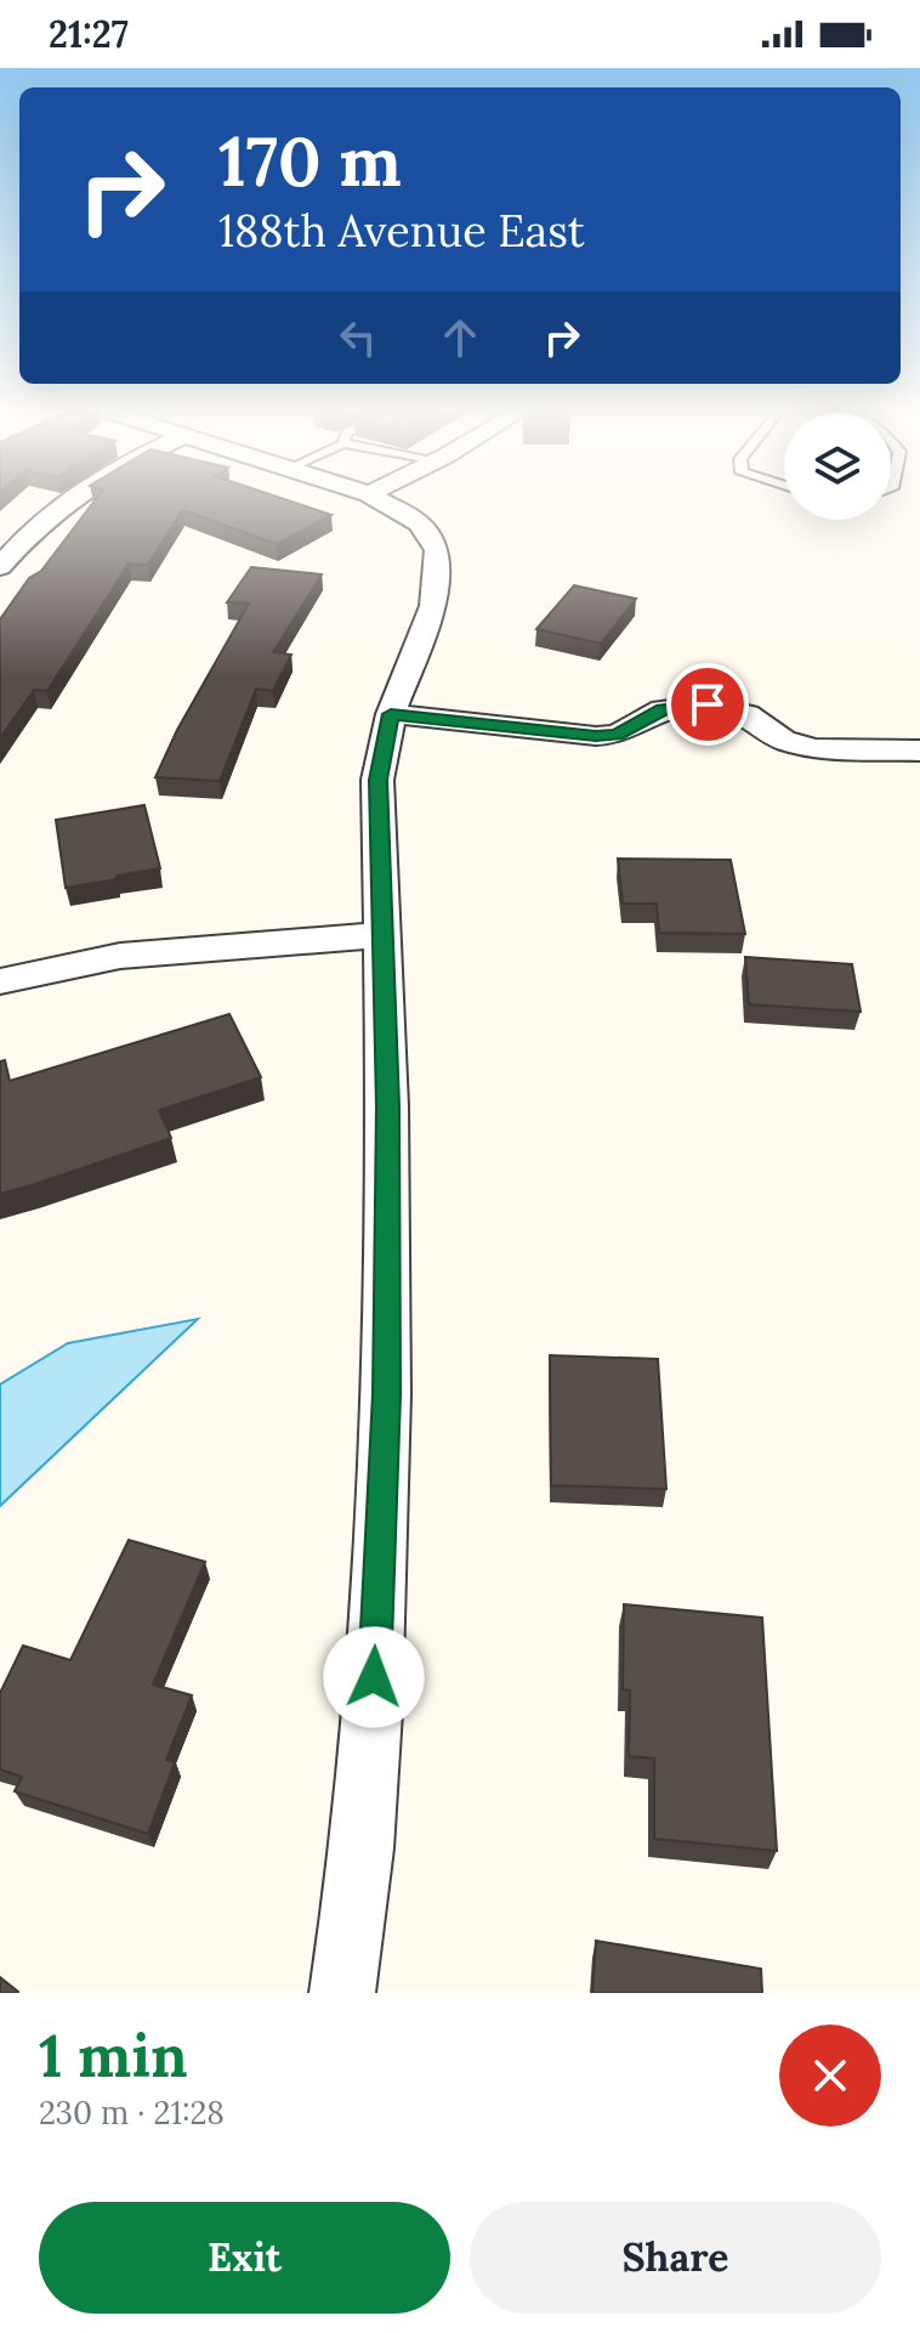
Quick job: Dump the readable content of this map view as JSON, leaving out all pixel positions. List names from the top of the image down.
{
  "page": {
    "status": "21:27",
    "turn": ["170 m", "188th Avenue East"],
    "heading": ["1 min", "230 m · 21:28"],
    "buttons": ["Exit", "Share"]
  }
}
